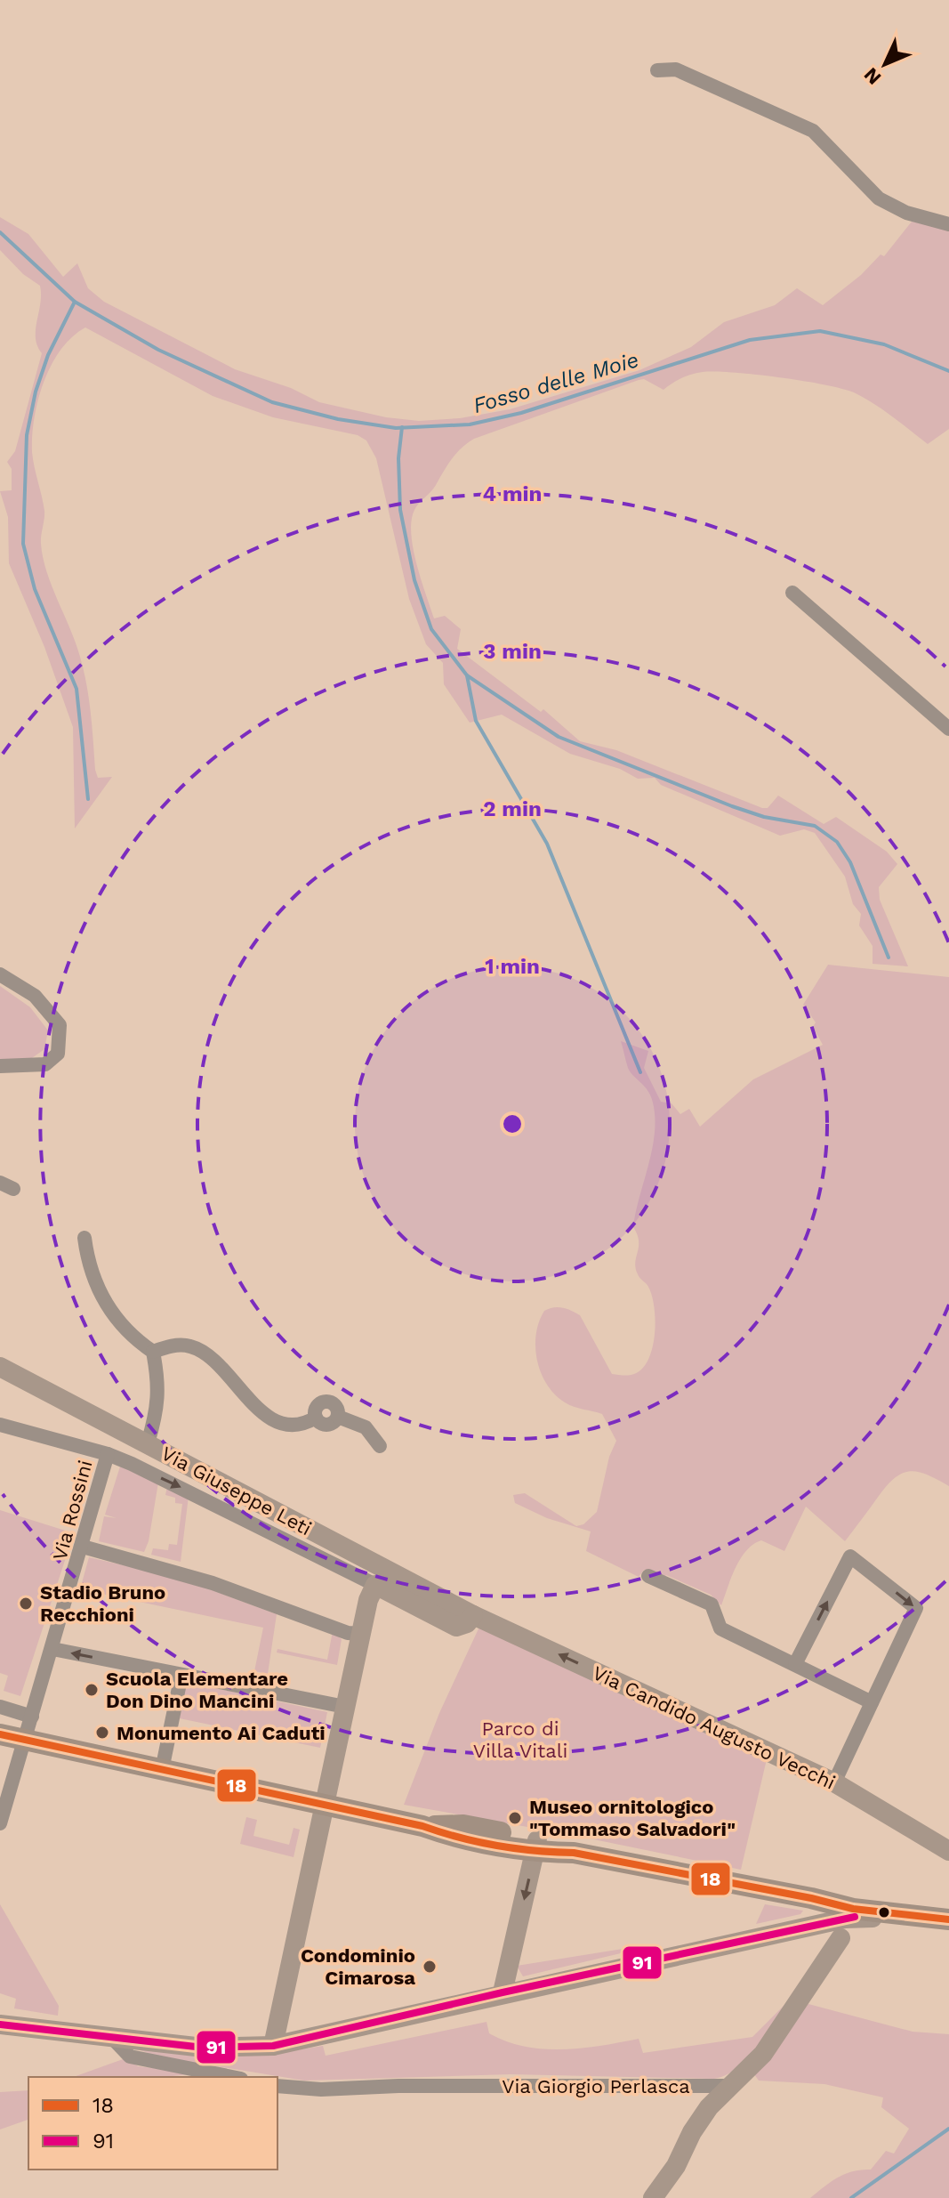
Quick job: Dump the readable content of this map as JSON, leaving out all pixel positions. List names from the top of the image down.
{
  "streets": {
    "street": [
      "Via Giuseppe Leti",
      "Via Rossini",
      "Via Candido Augusto Vecchi",
      "Via Giorgio Perlasca"
    ]
  },
  "crossings": [
    ["Via Giuseppe Leti", "Via Candido Augusto Vecchi"]
  ],
  "water": ["Fosso delle Moie"],
  "parks": ["Parco di Villa Vitali"],
  "places": [
    "Stadio Bruno Recchioni",
    "Scuola Elementare Don Dino Mancini",
    "Monumento Ai Caduti",
    "Museo ornitologico \"Tommaso Salvadori\"",
    "Condominio Cimarosa"
  ],
  "lines": ["transit line 18", "transit line 91"],
  "legend": ["18", "91"],
  "north": "bottom left",
  "rings": [
    "4 min",
    "3 min",
    "2 min",
    "1 min"
  ]
}
